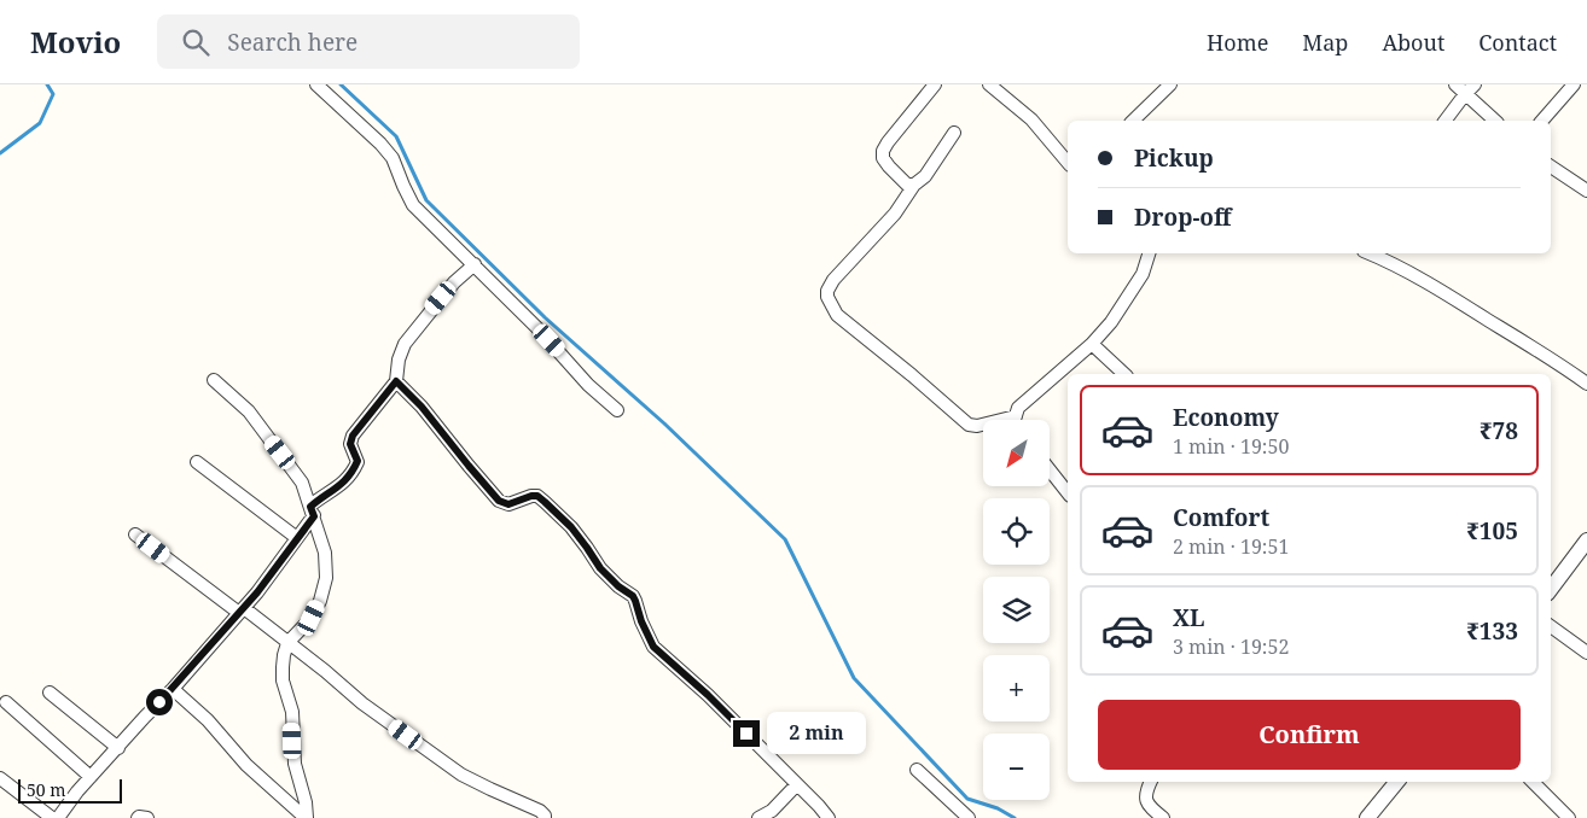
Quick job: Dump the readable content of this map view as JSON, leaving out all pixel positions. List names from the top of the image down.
{
  "scale_bar": "50 m",
  "north": "bottom left",
  "page": {
    "header": "Movio",
    "search": "Search here",
    "nav": [
      "Home",
      "Map",
      "About",
      "Contact"
    ],
    "banner": ["Pickup", "Drop-off"],
    "list": [
      {
        "name": "Economy",
        "note": "1 min · 19:50",
        "value": "₹78"
      },
      {
        "name": "Comfort",
        "note": "2 min · 19:51",
        "value": "₹105"
      },
      {
        "name": "XL",
        "note": "3 min · 19:52",
        "value": "₹133"
      }
    ],
    "map_buttons": ["+", "−"],
    "buttons": "Confirm",
    "bubble": "2 min",
    "scale": "50 m"
  }
}
